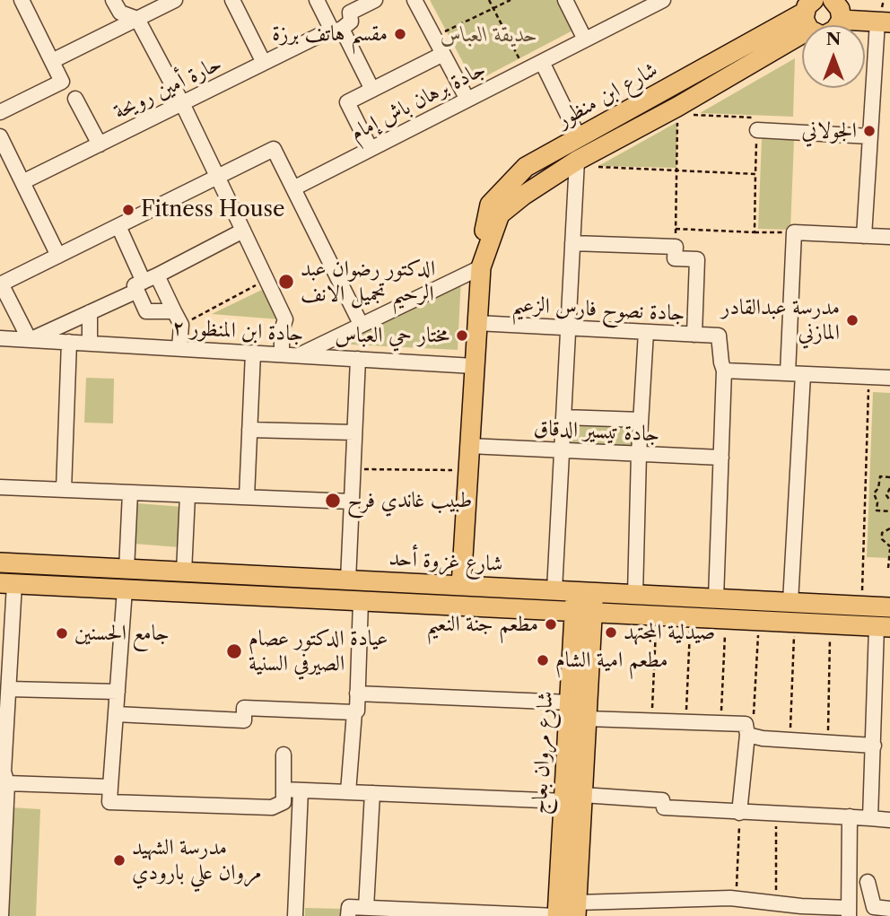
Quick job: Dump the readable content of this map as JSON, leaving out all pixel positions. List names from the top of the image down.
{
  "streets": {
    "main road": ["شارع ابن منظور", "شارع غزوة أحد", "شارع مروان بعاج"],
    "street": [
      "حارة أمين رويحة",
      "جادة برهان باش إمام",
      "جادة نصوح فارس الزعيم",
      "جادة ابن المنظور ٢",
      "جادة تيسير الدقاق"
    ]
  },
  "crossings": [
    ["شارع ابن منظور", "جادة نصوح فارس الزعيم"],
    ["شارع ابن منظور", "جادة ابن المنظور ٢"],
    ["شارع ابن منظور", "جادة تيسير الدقاق"],
    ["شارع ابن منظور", "شارع غزوة أحد"],
    ["شارع غزوة أحد", "شارع مروان بعاج"]
  ],
  "parks": ["حديقة العباس"],
  "places": [
    "مقسم هاتف برزة",
    "الجولاني",
    "Fitness House",
    "الدكتور رضوان عبد الرحيم تجميل الانف",
    "مدرسة عبدالقادر المازني",
    "مختار حي العباس",
    "طبيب غاندي فرح",
    "مطعم جنة النعيم",
    "صيدلية المجتهد",
    "جامع الحسنين",
    "عيادة الدكتور عصام الصيرفي السنية",
    "مطعم امية الشام",
    "مدرسة الشهيد مروان علي بارودي"
  ],
  "north": "top"
}
